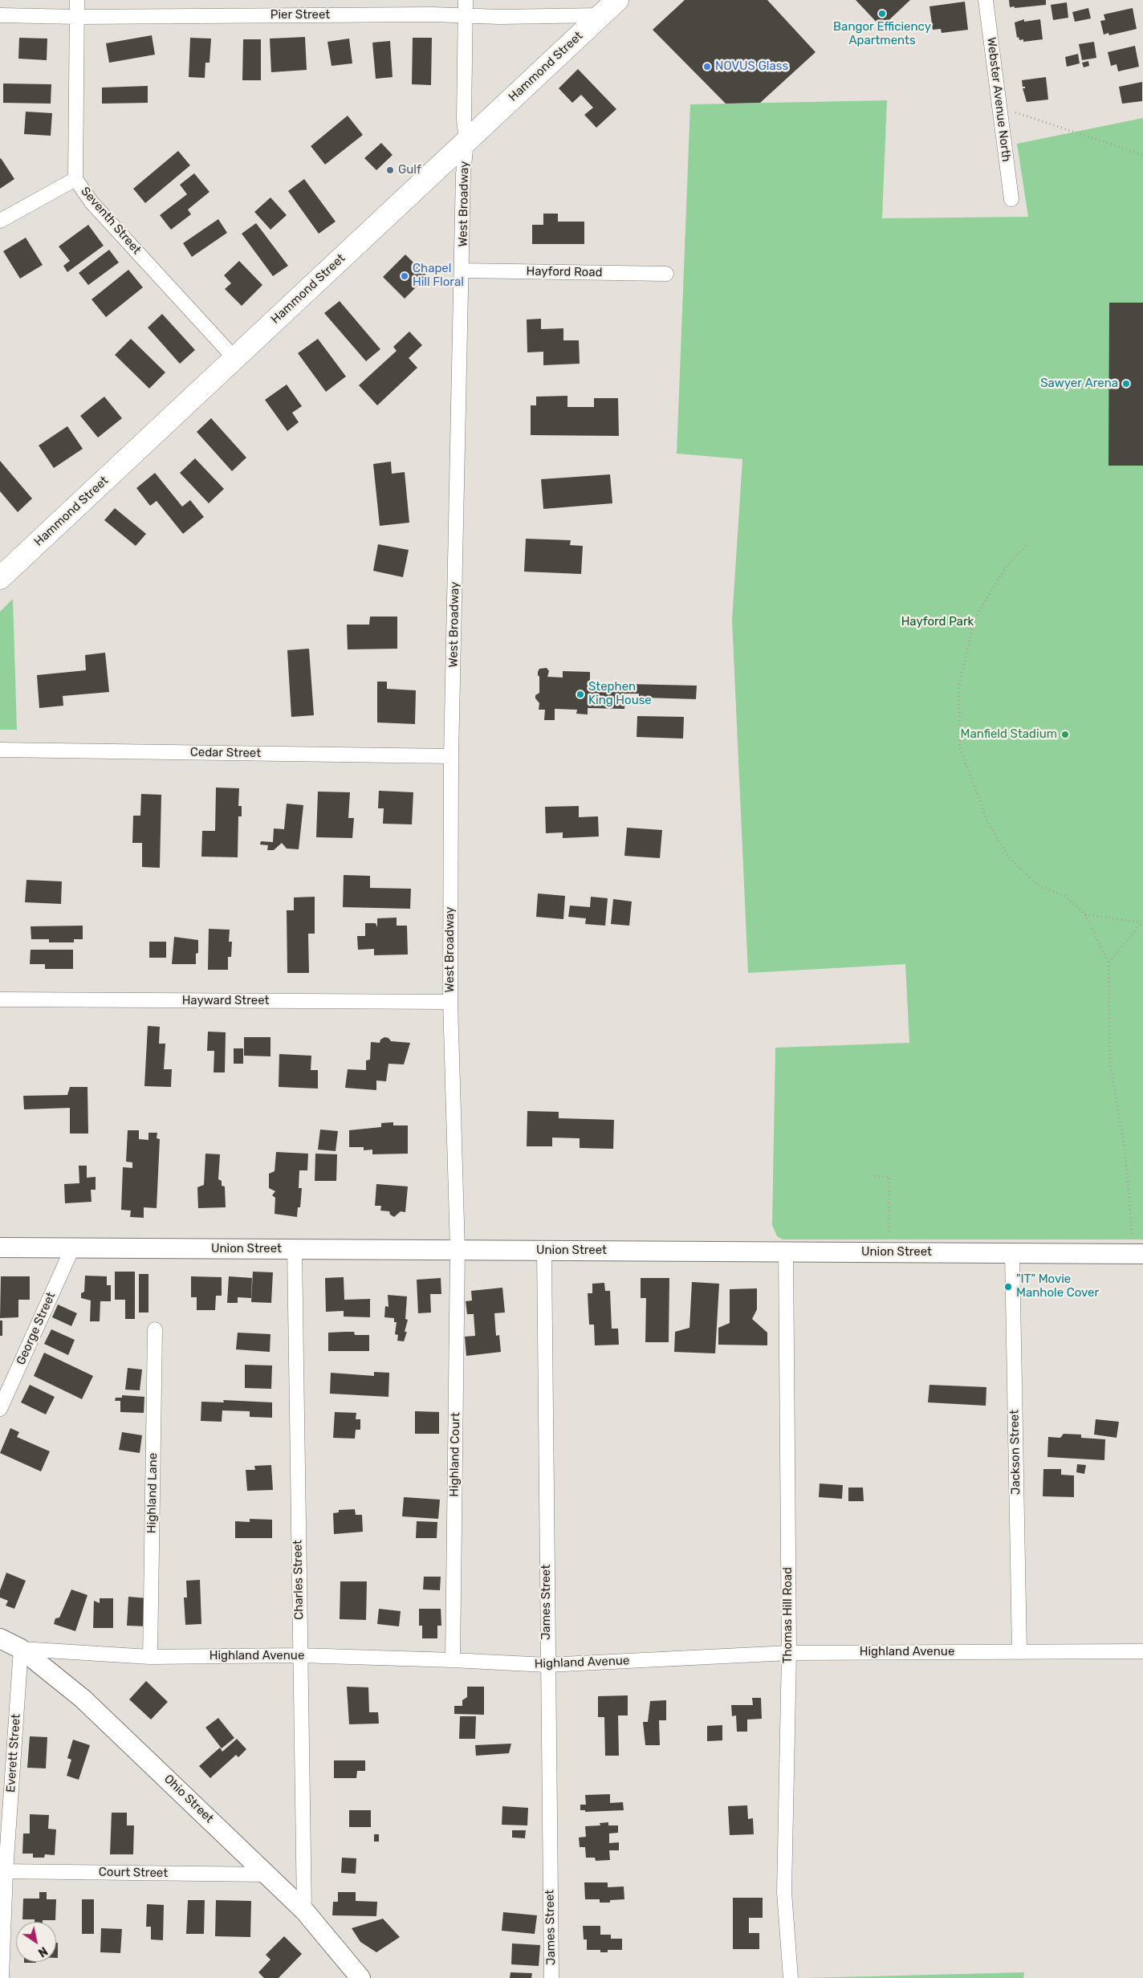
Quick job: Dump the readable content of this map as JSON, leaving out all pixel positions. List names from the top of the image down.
{
  "streets": {
    "main road": ["Hammond Street", "Union Street", "Ohio Street"],
    "street": [
      "Pier Street",
      "Webster Avenue North",
      "West Broadway",
      "Seventh Street",
      "Hayford Road",
      "Cedar Street",
      "Hayward Street",
      "George Street",
      "Jackson Street",
      "Highland Court",
      "Highland Lane",
      "Charles Street",
      "James Street",
      "Thomas Hill Road",
      "Highland Avenue",
      "Everett Street",
      "Court Street"
    ]
  },
  "crossings": [
    ["Pier Street", "Hammond Street"],
    ["Pier Street", "West Broadway"],
    ["Pier Street", "Seventh Street"],
    ["Hammond Street", "West Broadway"],
    ["Hammond Street", "Seventh Street"],
    ["West Broadway", "Hayford Road"],
    ["West Broadway", "Cedar Street"],
    ["West Broadway", "Hayward Street"],
    ["West Broadway", "Union Street"],
    ["West Broadway", "Highland Court"],
    ["Union Street", "George Street"],
    ["Union Street", "Jackson Street"],
    ["Union Street", "Highland Court"],
    ["Union Street", "Charles Street"],
    ["Union Street", "James Street"],
    ["Union Street", "Thomas Hill Road"],
    ["Jackson Street", "Highland Avenue"],
    ["Highland Court", "Highland Avenue"],
    ["Highland Lane", "Highland Avenue"],
    ["Charles Street", "Highland Avenue"],
    ["Charles Street", "Ohio Street"],
    ["James Street", "Highland Avenue"],
    ["Thomas Hill Road", "Highland Avenue"],
    ["Highland Avenue", "Everett Street"],
    ["Highland Avenue", "Ohio Street"],
    ["Everett Street", "Ohio Street"],
    ["Everett Street", "Court Street"],
    ["Ohio Street", "Court Street"]
  ],
  "parks": ["Hayford Park"],
  "places": [
    "Bangor Efficiency Apartments",
    "NOVUS Glass",
    "Gulf",
    "Chapel Hill Floral",
    "Sawyer Arena",
    "Stephen King House",
    "Manfield Stadium",
    "\"IT\" Movie Manhole Cover"
  ],
  "north": "bottom right"
}
